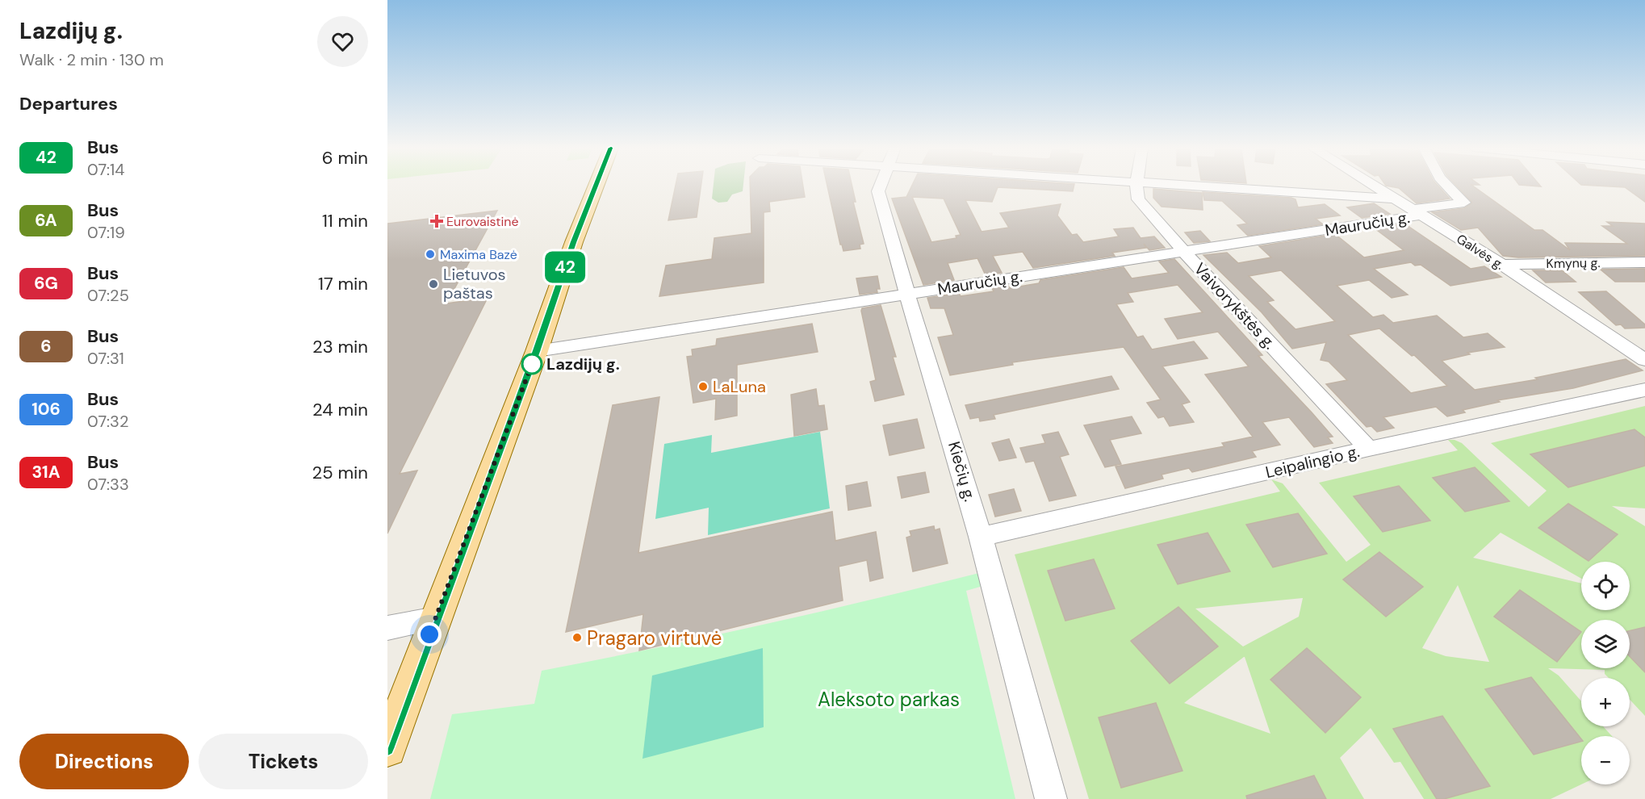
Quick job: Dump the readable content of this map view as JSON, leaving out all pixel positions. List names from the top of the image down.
{
  "streets": {
    "street": [
      "Mauručių g.",
      "Galvės g.",
      "Kmynų g.",
      "Vaivorykštės g.",
      "Leipalingio g.",
      "Kiečių g."
    ]
  },
  "crossings": [
    ["Mauručių g.", "Galvės g."],
    ["Mauručių g.", "Vaivorykštės g."],
    ["Mauručių g.", "Kiečių g."],
    ["Galvės g.", "Kmynų g."],
    ["Vaivorykštės g.", "Leipalingio g."],
    ["Leipalingio g.", "Kiečių g."]
  ],
  "parks": ["Aleksoto parkas"],
  "places": {
    "health": ["Eurovaistinė"],
    "other": [
      "Maxima Bazė",
      "Lietuvos paštas",
      "Lazdijų g.",
      "LaLuna",
      "Pragaro virtuvė"
    ]
  },
  "lines": ["bus line 42"],
  "page": {
    "heading": [
      ["Lazdijų g.", "Walk · 2 min · 130 m"],
      "Departures"
    ],
    "on_map": "42",
    "list": [
      {
        "mark": "42",
        "name": "Bus",
        "note": "07:14",
        "value": "6 min"
      },
      {
        "mark": "6A",
        "name": "Bus",
        "note": "07:19",
        "value": "11 min"
      },
      {
        "mark": "6G",
        "name": "Bus",
        "note": "07:25",
        "value": "17 min"
      },
      {
        "mark": "6",
        "name": "Bus",
        "note": "07:31",
        "value": "23 min"
      },
      {
        "mark": "106",
        "name": "Bus",
        "note": "07:32",
        "value": "24 min"
      },
      {
        "mark": "31A",
        "name": "Bus",
        "note": "07:33",
        "value": "25 min"
      }
    ],
    "map_buttons": ["+", "−"],
    "buttons": ["Directions", "Tickets"]
  }
}
